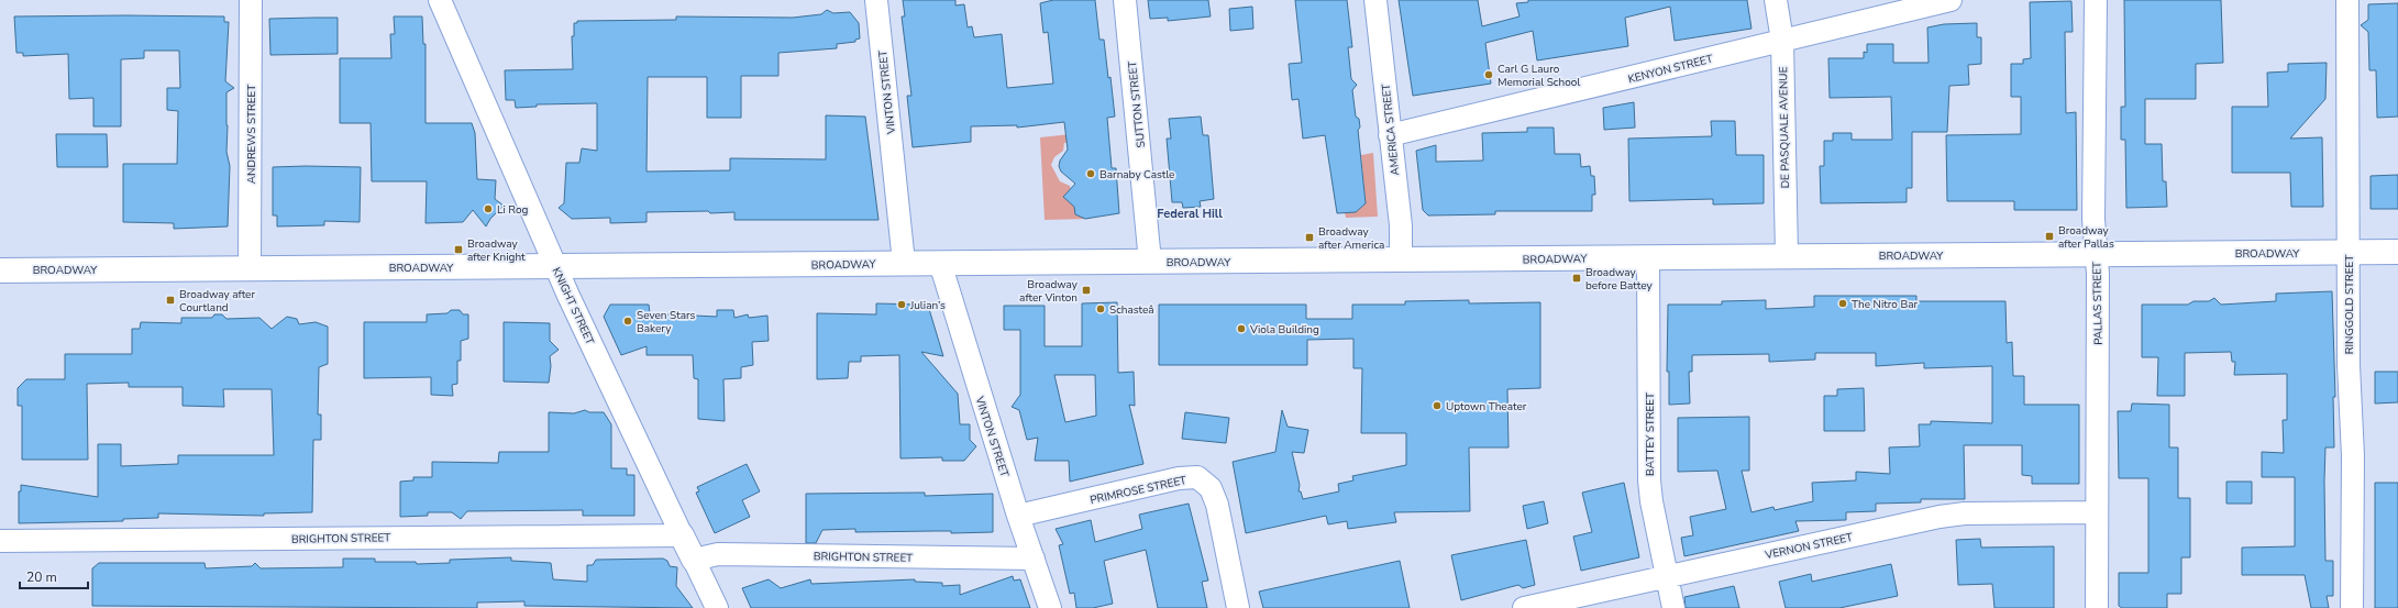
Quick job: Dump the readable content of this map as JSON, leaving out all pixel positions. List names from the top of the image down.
{
  "streets": {
    "main road": ["BROADWAY", "KNIGHT STREET"],
    "street": [
      "KENYON STREET",
      "VINTON STREET",
      "SUTTON STREET",
      "DE PASQUALE AVENUE",
      "AMERICA STREET",
      "ANDREWS STREET",
      "PALLAS STREET",
      "RINGGOLD STREET",
      "BATTEY STREET",
      "PRIMROSE STREET",
      "BRIGHTON STREET",
      "VERNON STREET"
    ]
  },
  "crossings": [
    ["KENYON STREET", "DE PASQUALE AVENUE"],
    ["KENYON STREET", "AMERICA STREET"],
    ["VINTON STREET", "BROADWAY"],
    ["VINTON STREET", "PRIMROSE STREET"],
    ["VINTON STREET", "BRIGHTON STREET"],
    ["SUTTON STREET", "BROADWAY"],
    ["DE PASQUALE AVENUE", "BROADWAY"],
    ["AMERICA STREET", "BROADWAY"],
    ["ANDREWS STREET", "BROADWAY"],
    ["BROADWAY", "PALLAS STREET"],
    ["BROADWAY", "RINGGOLD STREET"],
    ["BROADWAY", "KNIGHT STREET"],
    ["BROADWAY", "BATTEY STREET"],
    ["PALLAS STREET", "VERNON STREET"],
    ["KNIGHT STREET", "BRIGHTON STREET"],
    ["BATTEY STREET", "VERNON STREET"]
  ],
  "districts": ["Federal Hill"],
  "places": {
    "other": [
      "Carl G Lauro Memorial School",
      "Barnaby Castle",
      "Li Rog",
      "The Nitro Bar",
      "Julian’s",
      "Schasteâ",
      "Seven Stars Bakery",
      "Viola Building",
      "Uptown Theater"
    ],
    "transit": [
      "Broadway after Pallas",
      "Broadway after America",
      "Broadway after Knight",
      "Broadway before Battey",
      "Broadway after Vinton",
      "Broadway after Courtland"
    ]
  },
  "scale_bar": "20 m"
}
